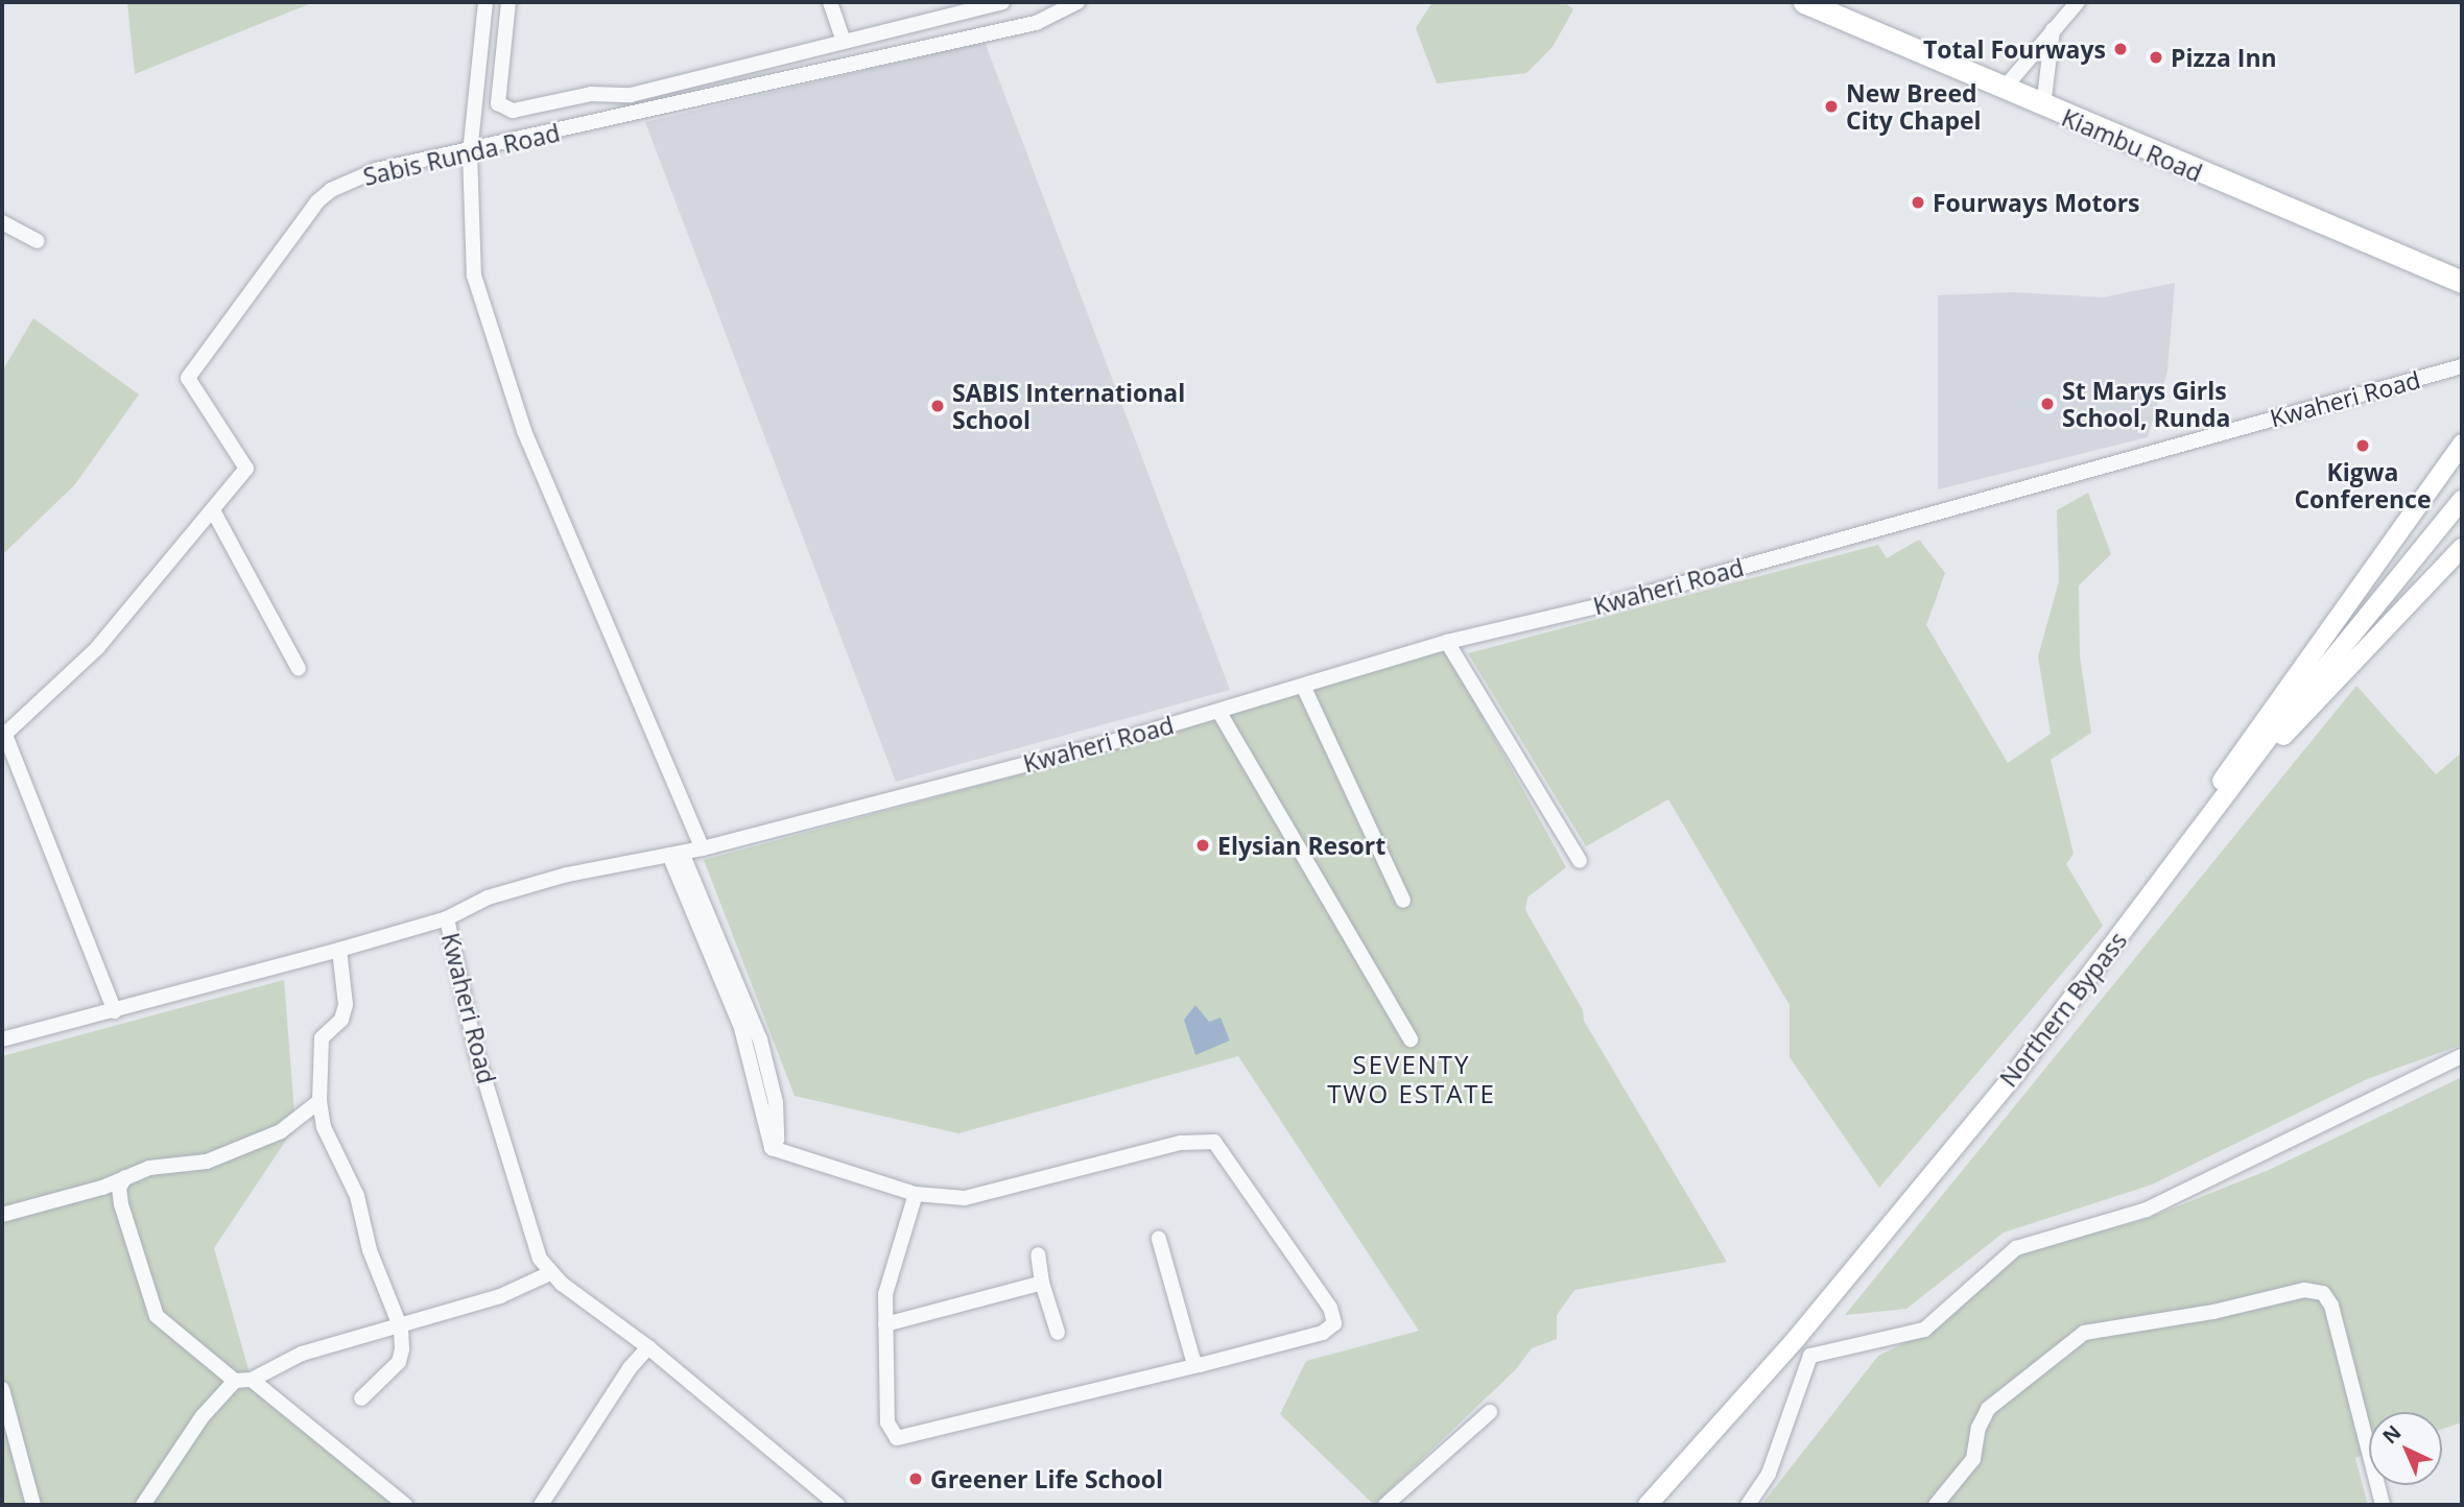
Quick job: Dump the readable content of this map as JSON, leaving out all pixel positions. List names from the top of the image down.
{
  "streets": {
    "highway": ["Kiambu Road"],
    "main road": ["Northern Bypass"],
    "street": ["Sabis Runda Road", "Kwaheri Road"]
  },
  "districts": ["SEVENTY TWO ESTATE"],
  "places": [
    "Total Fourways",
    "Pizza Inn",
    "New Breed City Chapel",
    "Fourways Motors",
    "St Marys Girls School, Runda",
    "SABIS International School",
    "Kigwa Conference",
    "Elysian Resort",
    "Greener Life School"
  ],
  "north": "top left"
}
